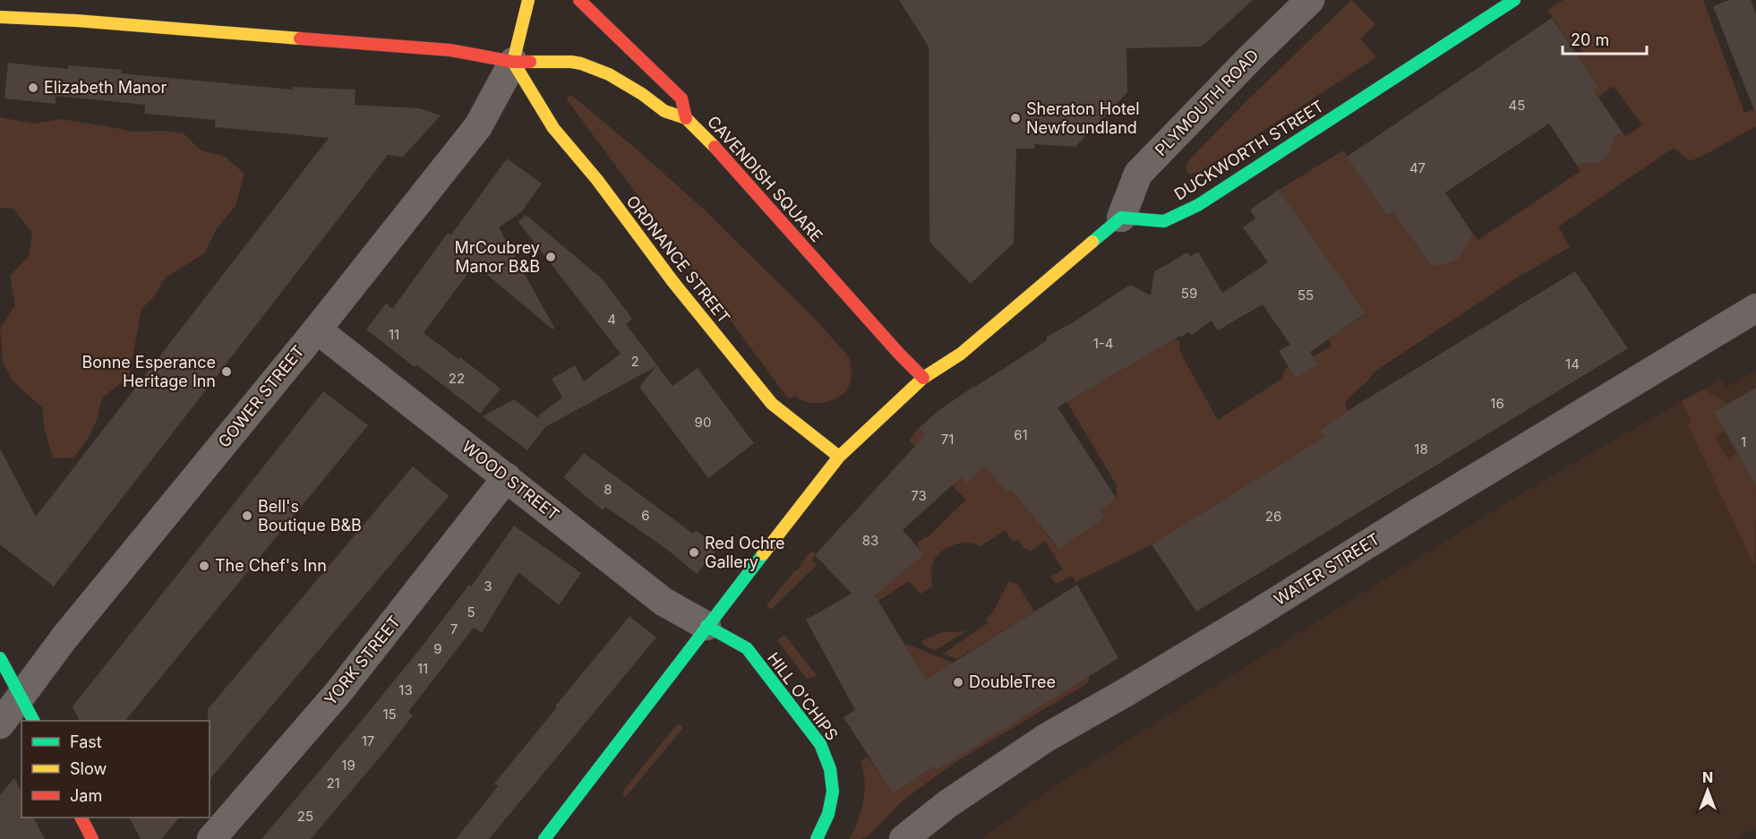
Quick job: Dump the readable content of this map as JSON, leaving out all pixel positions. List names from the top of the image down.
{
  "streets": {
    "main road": [
      "DUCKWORTH STREET",
      "CAVENDISH SQUARE",
      "ORDNANCE STREET",
      "HILL O'CHIPS"
    ],
    "street": [
      "PLYMOUTH ROAD",
      "GOWER STREET",
      "WOOD STREET",
      "WATER STREET",
      "YORK STREET"
    ]
  },
  "crossings": [
    ["PLYMOUTH ROAD", "DUCKWORTH STREET"],
    ["CAVENDISH SQUARE", "ORDNANCE STREET"],
    ["CAVENDISH SQUARE", "GOWER STREET"],
    ["ORDNANCE STREET", "GOWER STREET"],
    ["GOWER STREET", "WOOD STREET"],
    ["WOOD STREET", "YORK STREET"],
    ["WOOD STREET", "HILL O'CHIPS"]
  ],
  "places": [
    "Elizabeth Manor",
    "Sheraton Hotel Newfoundland",
    "MrCoubrey Manor B&B",
    "Bonne Esperance Heritage Inn",
    "Bell's Boutique B&B",
    "Red Ochre Gallery",
    "The Chef's Inn",
    "DoubleTree"
  ],
  "house_numbers": [
    "45",
    "47",
    "59",
    "55",
    "4",
    "11",
    "1-4",
    "2",
    "14",
    "22",
    "16",
    "90",
    "61",
    "71",
    "1",
    "18",
    "8",
    "73",
    "6",
    "26",
    "83",
    "3",
    "5",
    "7",
    "9",
    "11",
    "13",
    "15",
    "17",
    "19",
    "21",
    "25"
  ],
  "legend": ["Fast", "Slow", "Jam"],
  "scale_bar": "20 m",
  "north": "top"
}
